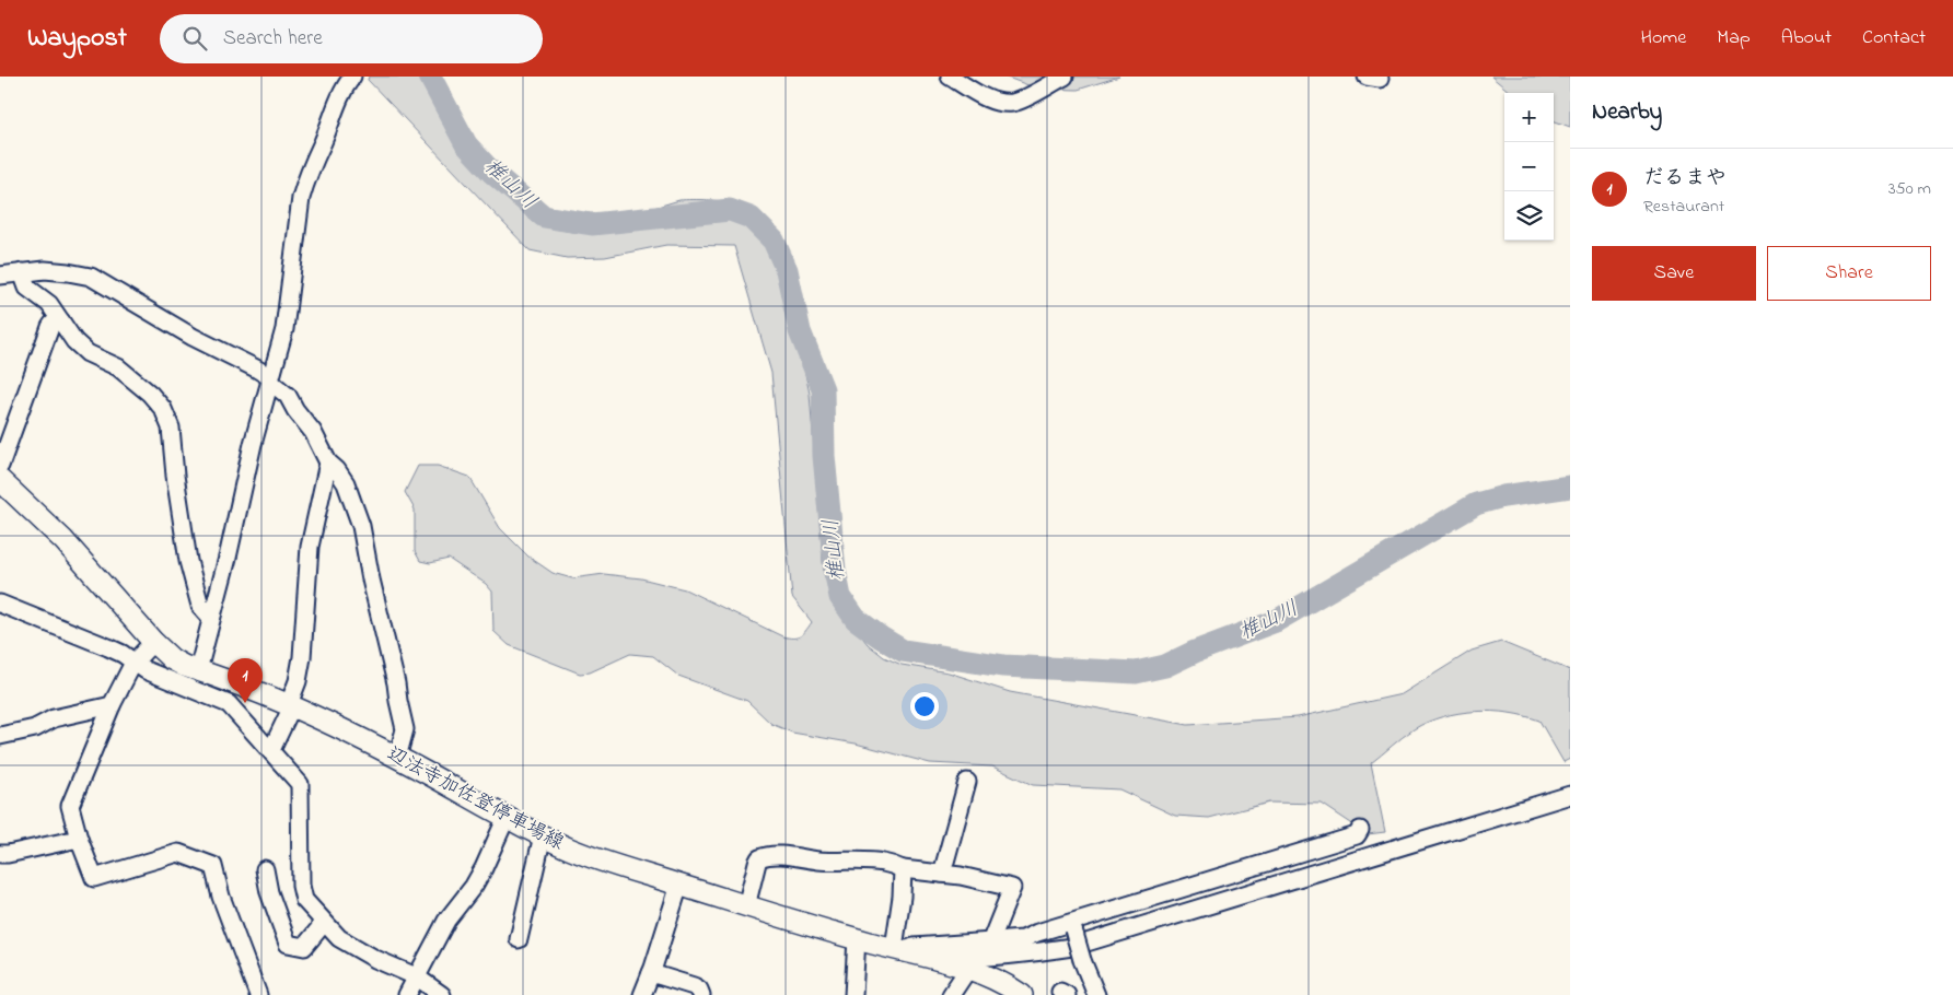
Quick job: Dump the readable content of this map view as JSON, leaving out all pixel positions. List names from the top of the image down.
{
  "streets": {
    "main road": ["辺法寺加佐登停車場線"]
  },
  "water": ["椎山川"],
  "page": {
    "header": "Waypost",
    "search": "Search here",
    "nav": [
      "Home",
      "Map",
      "About",
      "Contact"
    ],
    "heading": "Nearby",
    "map_buttons": ["+", "−"],
    "list": [
      {
        "mark": "1",
        "name": "だるまや",
        "note": "Restaurant",
        "value": "350 m"
      }
    ],
    "buttons": ["Save", "Share"],
    "pins": "1"
  }
}
